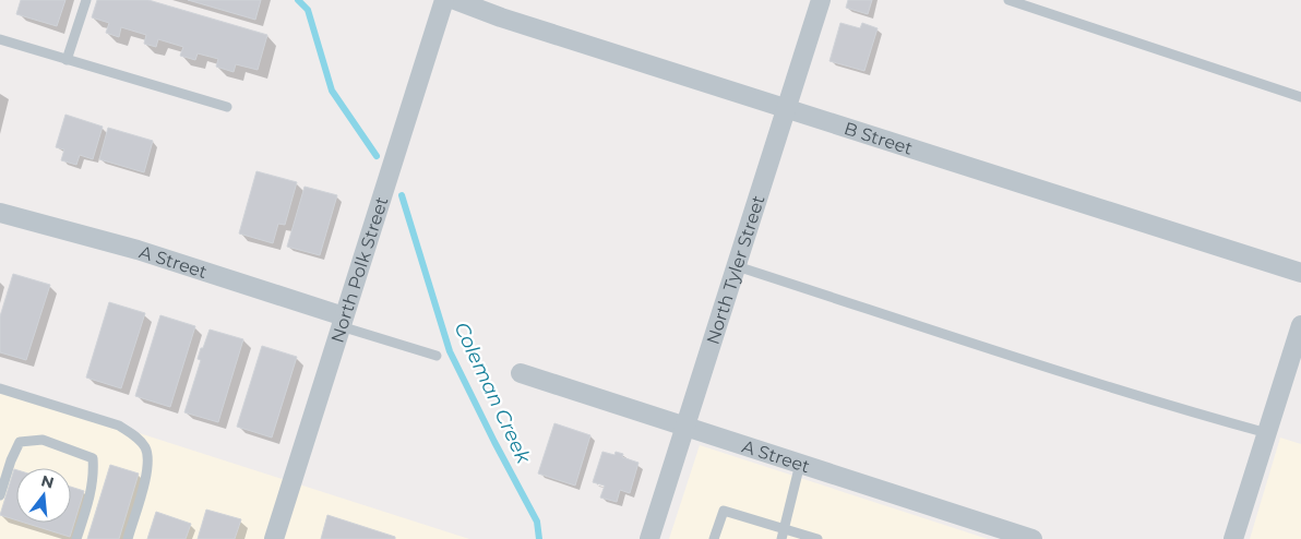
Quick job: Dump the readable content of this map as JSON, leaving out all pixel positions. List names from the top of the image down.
{
  "streets": {
    "street": [
      "B Street",
      "A Street",
      "North Polk Street",
      "North Tyler Street"
    ]
  },
  "crossings": [
    ["B Street", "North Tyler Street"],
    ["A Street", "North Polk Street"],
    ["A Street", "North Tyler Street"]
  ],
  "water": ["Coleman Creek"],
  "north": "top"
}
